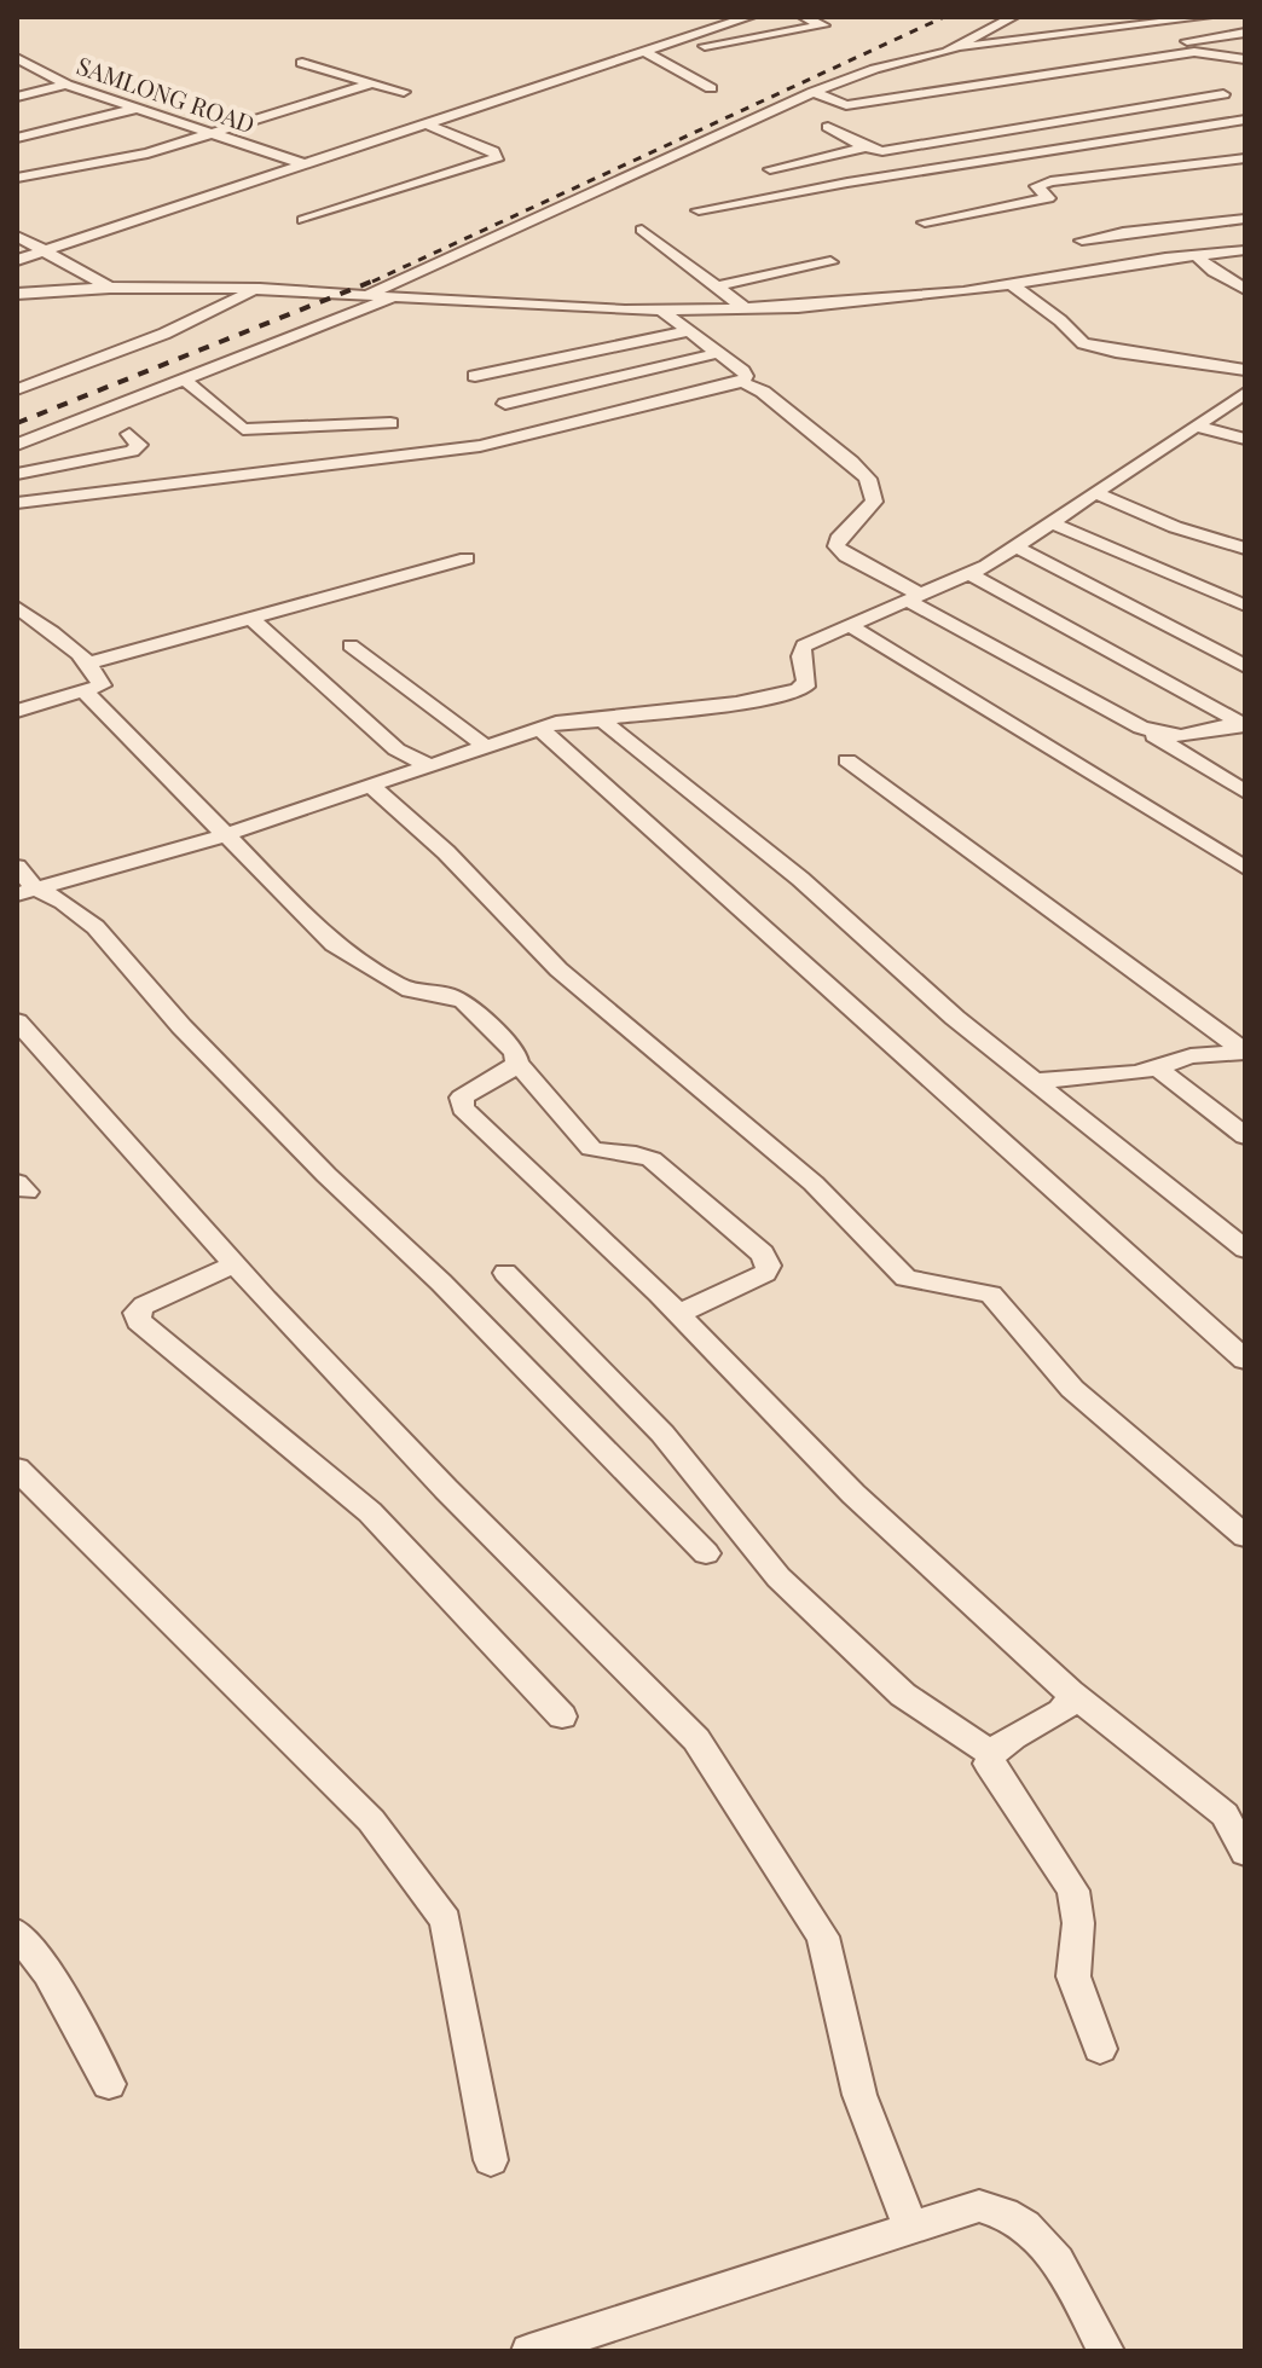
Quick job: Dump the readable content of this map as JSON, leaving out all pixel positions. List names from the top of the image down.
{
  "streets": {
    "street": ["SAMLONG ROAD"]
  }
}
